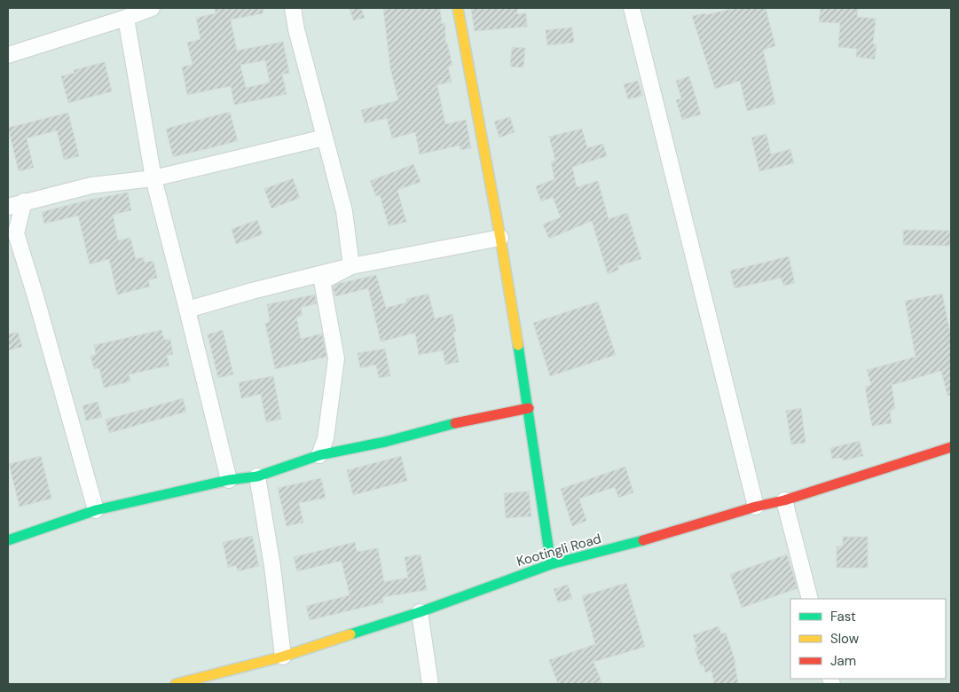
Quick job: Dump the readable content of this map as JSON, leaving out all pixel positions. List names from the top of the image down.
{
  "streets": {
    "street": ["Kootingli Road"]
  },
  "legend": ["Fast", "Slow", "Jam"]
}
